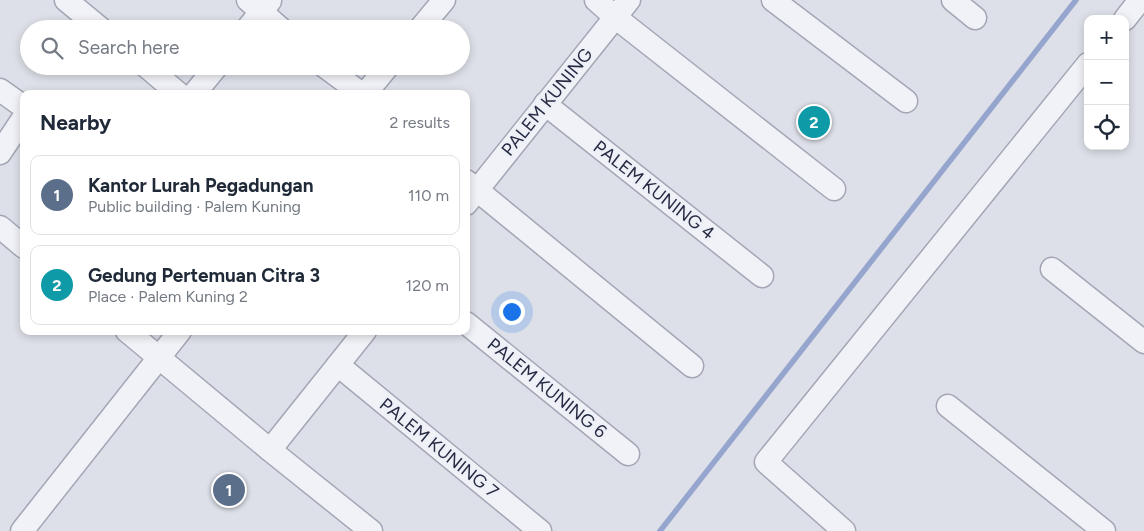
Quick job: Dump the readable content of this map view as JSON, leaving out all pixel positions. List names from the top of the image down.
{
  "streets": {
    "street": [
      "PALEM KUNING",
      "PALEM KUNING 4",
      "PALEM KUNING 6",
      "PALEM KUNING 7"
    ]
  },
  "crossings": [
    ["PALEM KUNING", "PALEM KUNING 4"]
  ],
  "page": {
    "map_buttons": ["+", "−"],
    "search": "Search here",
    "heading": ["Nearby", "2 results"],
    "pins": ["2", "1"],
    "list": [
      {
        "mark": "1",
        "name": "Kantor Lurah Pegadungan",
        "note": "Public building · Palem Kuning",
        "value": "110 m"
      },
      {
        "mark": "2",
        "name": "Gedung Pertemuan Citra 3",
        "note": "Place · Palem Kuning 2",
        "value": "120 m"
      }
    ]
  }
}
